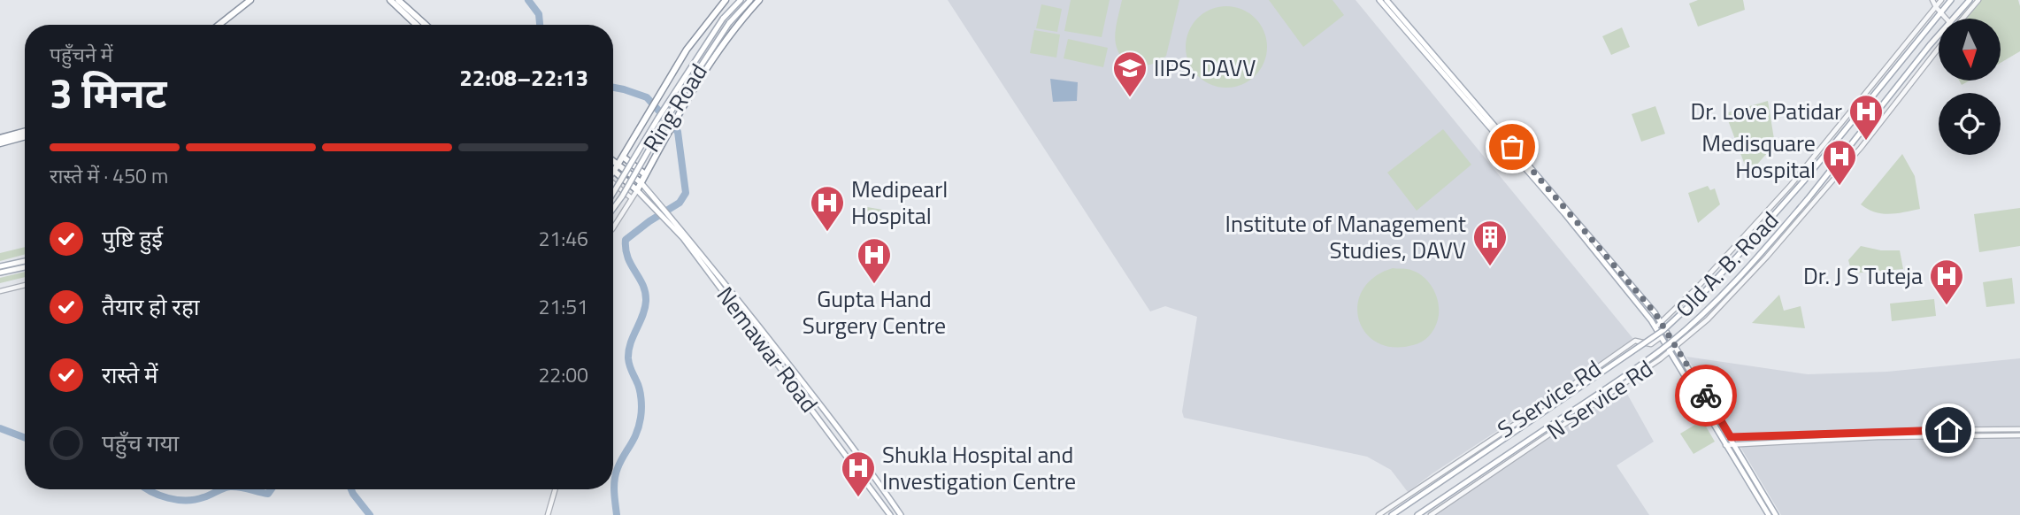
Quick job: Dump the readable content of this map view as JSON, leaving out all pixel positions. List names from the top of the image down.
{
  "streets": {
    "main road": ["Ring Road", "Old A. B. Road", "Nemawar Road"],
    "street": ["S Service Rd", "N Service Rd"]
  },
  "crossings": [
    ["Old A. B. Road", "N Service Rd"]
  ],
  "places": {
    "school or university": ["IIPS, DAVV"],
    "hospital": [
      "Dr. Love Patidar",
      "Medisquare Hospital",
      "Medipearl Hospital",
      "Gupta Hand Surgery Centre",
      "Dr. J S Tuteja",
      "Shukla Hospital and Investigation Centre"
    ],
    "building": ["Institute of Management Studies, DAVV"]
  },
  "north": "bottom",
  "page": {
    "heading": ["3 मिनट", "पहुँचने में", "22:08–22:13"],
    "bar": "रास्ते में · 450 m",
    "list": [
      ["पुष्टि हुई", "21:46"],
      ["तैयार हो रहा", "21:51"],
      ["रास्ते में", "22:00"],
      "पहुँच गया"
    ]
  }
}
